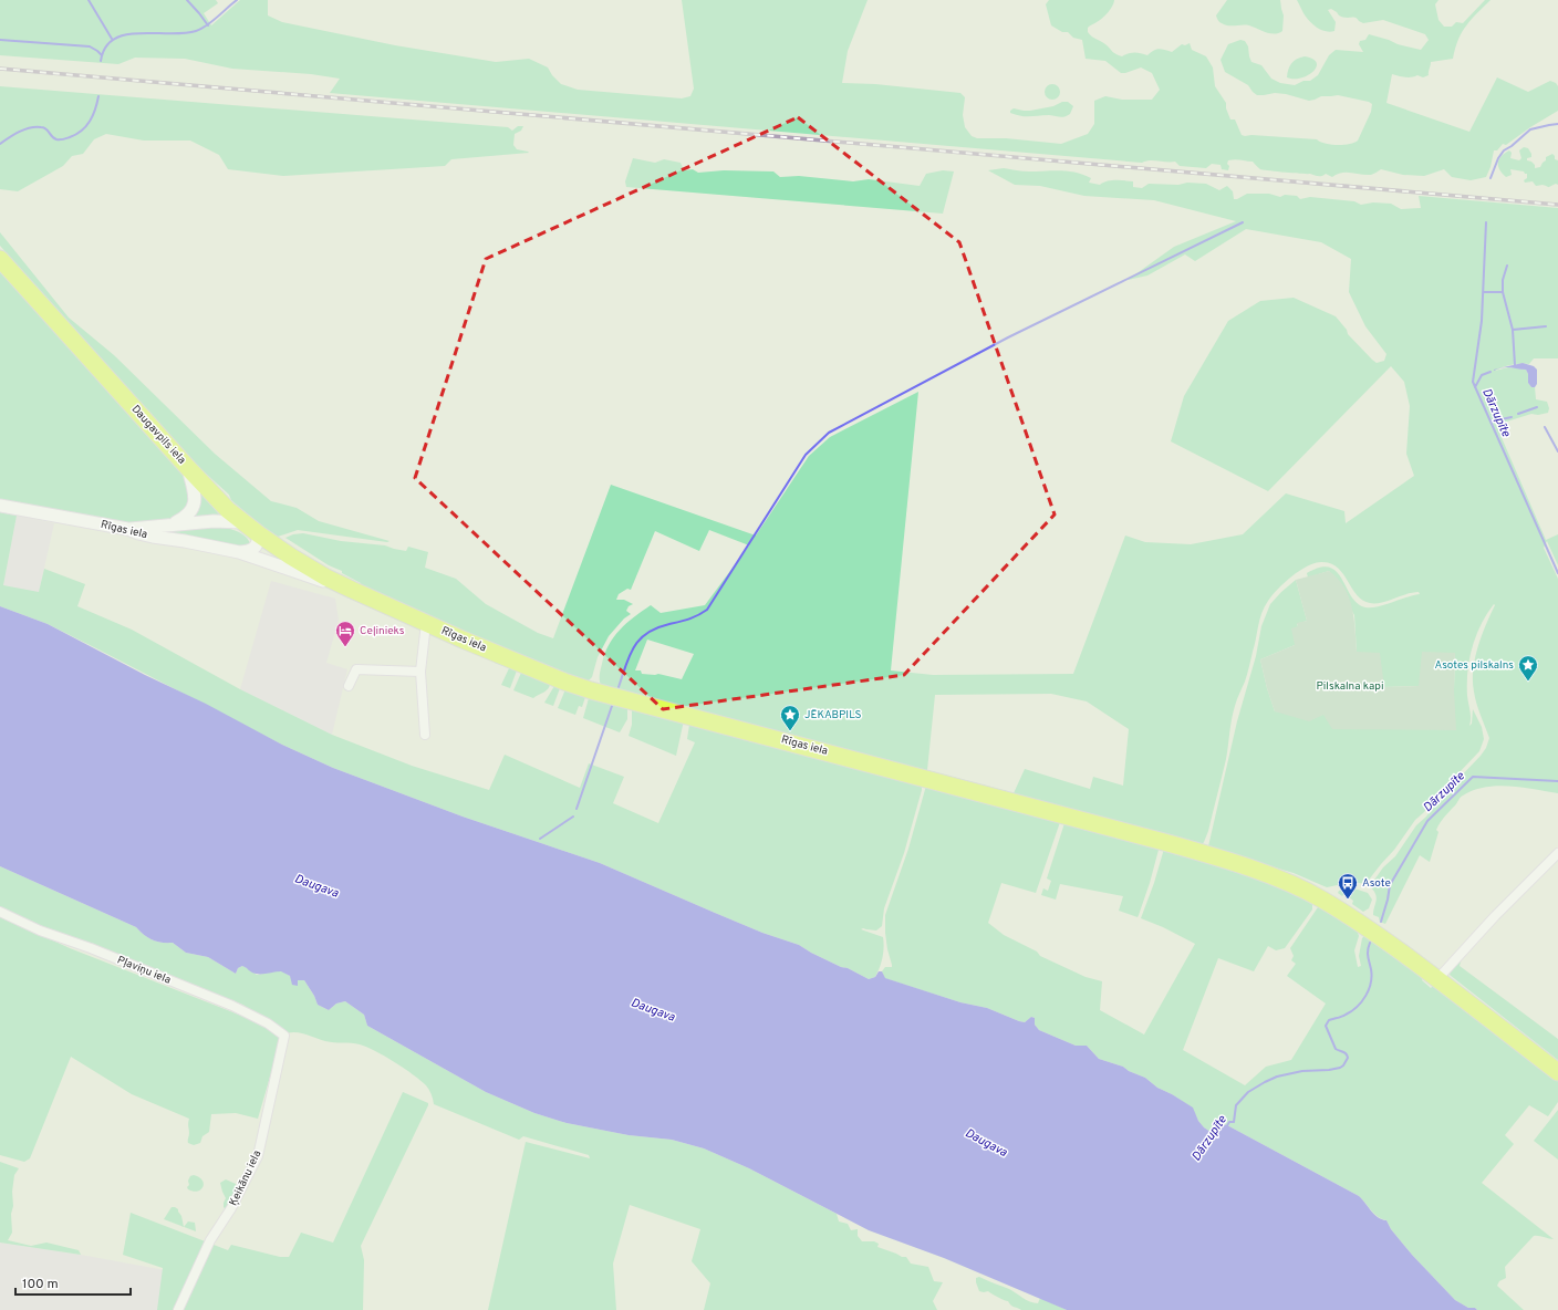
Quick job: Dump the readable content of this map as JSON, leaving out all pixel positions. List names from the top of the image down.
{
  "streets": {
    "highway": ["Daugavpils iela", "Rīgas iela"],
    "street": ["Pļaviņu iela", "Ķeikānu iela"]
  },
  "crossings": [
    ["Daugavpils iela", "Rīgas iela"],
    ["Pļaviņu iela", "Ķeikānu iela"]
  ],
  "water": ["Dārzupīte", "Daugava"],
  "parks": ["Pilskalna kapi"],
  "places": {
    "hotel": ["Ceļinieks"],
    "place": ["Asotes pilskalns", "JĒKABPILS"],
    "bus stop": ["Asote"]
  },
  "scale_bar": "100 m"
}
